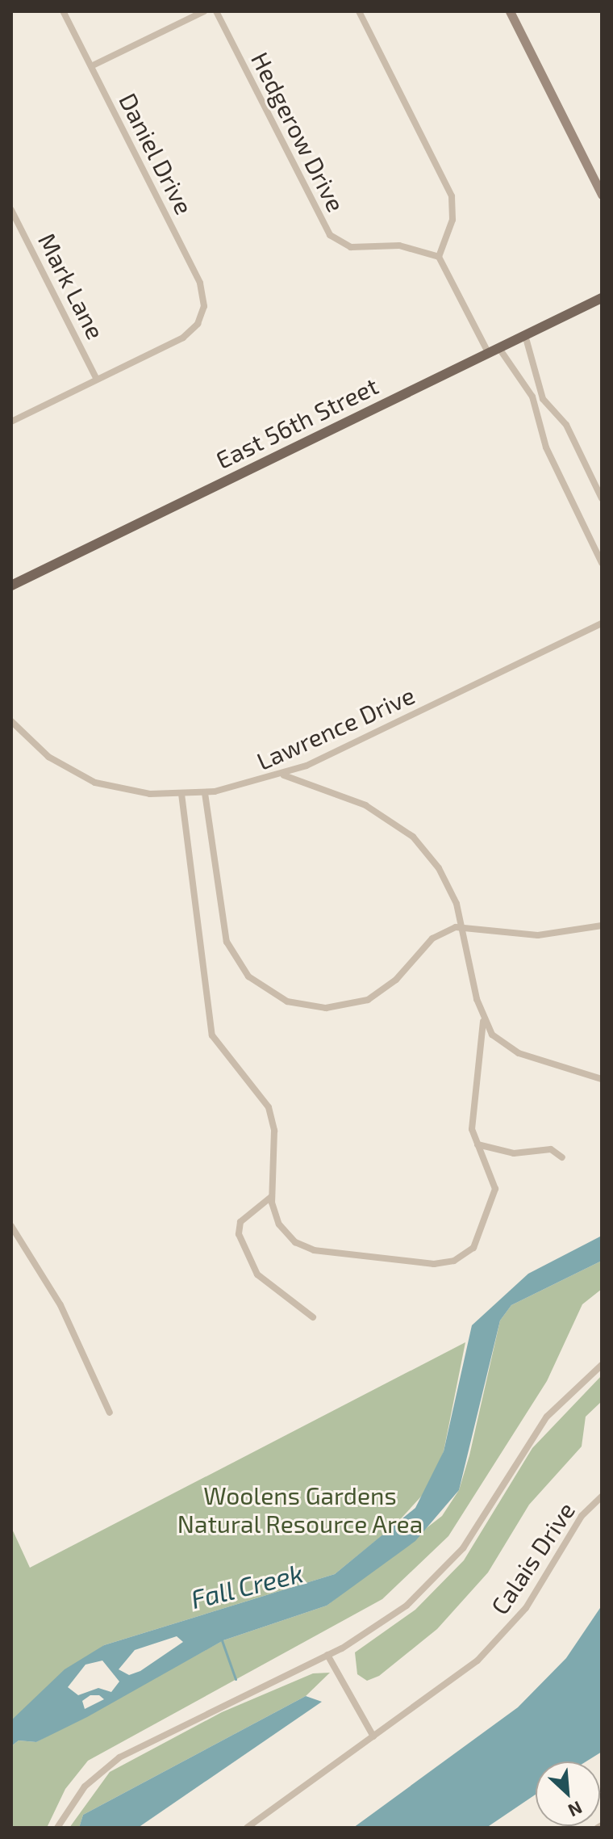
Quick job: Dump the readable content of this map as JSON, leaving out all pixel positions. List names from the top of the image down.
{
  "streets": {
    "main road": ["East 56th Street"],
    "street": [
      "Hedgerow Drive",
      "Daniel Drive",
      "Mark Lane",
      "Lawrence Drive",
      "Calais Drive"
    ]
  },
  "crossings": [
    ["Daniel Drive", "Mark Lane"]
  ],
  "water": ["Fall Creek"],
  "parks": ["Woolens Gardens Natural Resource Area"],
  "north": "bottom right"
}
